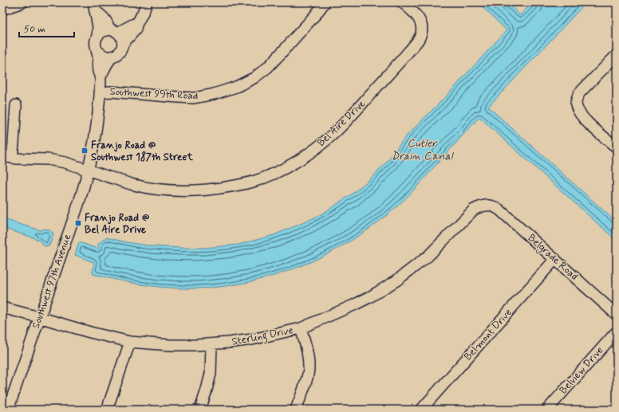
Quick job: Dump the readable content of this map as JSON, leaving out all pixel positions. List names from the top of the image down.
{
  "streets": {
    "street": [
      "Southwest 99th Road",
      "Bel Aire Drive",
      "Belgrade Road",
      "Southwest 97th Avenue",
      "Belmont Drive",
      "Sterling Drive",
      "Belview Drive"
    ]
  },
  "crossings": [
    ["Southwest 99th Road", "Southwest 97th Avenue"],
    ["Bel Aire Drive", "Southwest 97th Avenue"],
    ["Belgrade Road", "Belmont Drive"],
    ["Belgrade Road", "Sterling Drive"],
    ["Southwest 97th Avenue", "Sterling Drive"]
  ],
  "water": ["Cutler Drain Canal"],
  "places": {
    "transit": ["Franjo Road @ Southwest 187th Street", "Franjo Road @ Bel Aire Drive"]
  },
  "scale_bar": "50 m"
}
